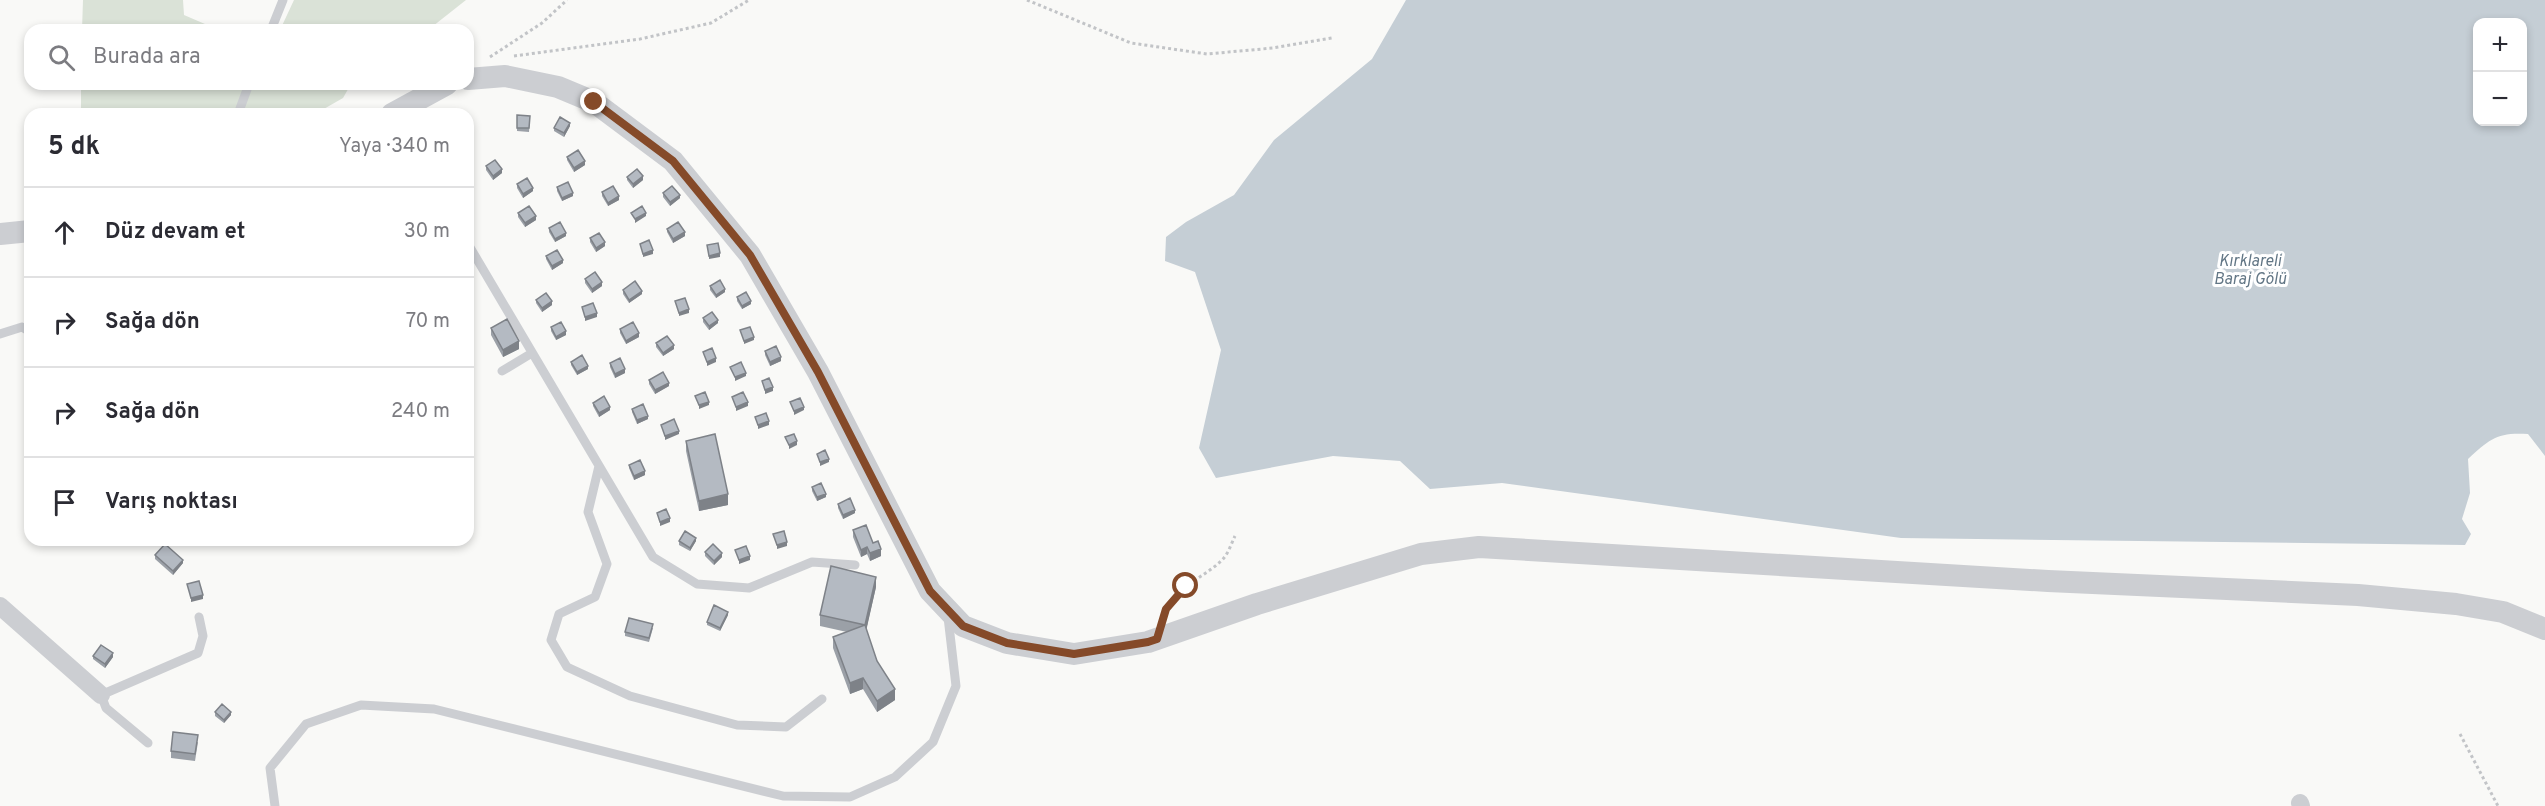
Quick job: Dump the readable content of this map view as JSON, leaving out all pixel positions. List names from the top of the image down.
{
  "water": ["Kırklareli Baraj Gölü"],
  "page": {
    "map_buttons": ["+", "−"],
    "search": "Burada ara",
    "heading": ["5 dk", "Yaya · 340 m"],
    "list": [
      ["Düz devam et", "30 m"],
      ["Sağa dön", "70 m"],
      ["Sağa dön", "240 m"],
      "Varış noktası"
    ]
  }
}
